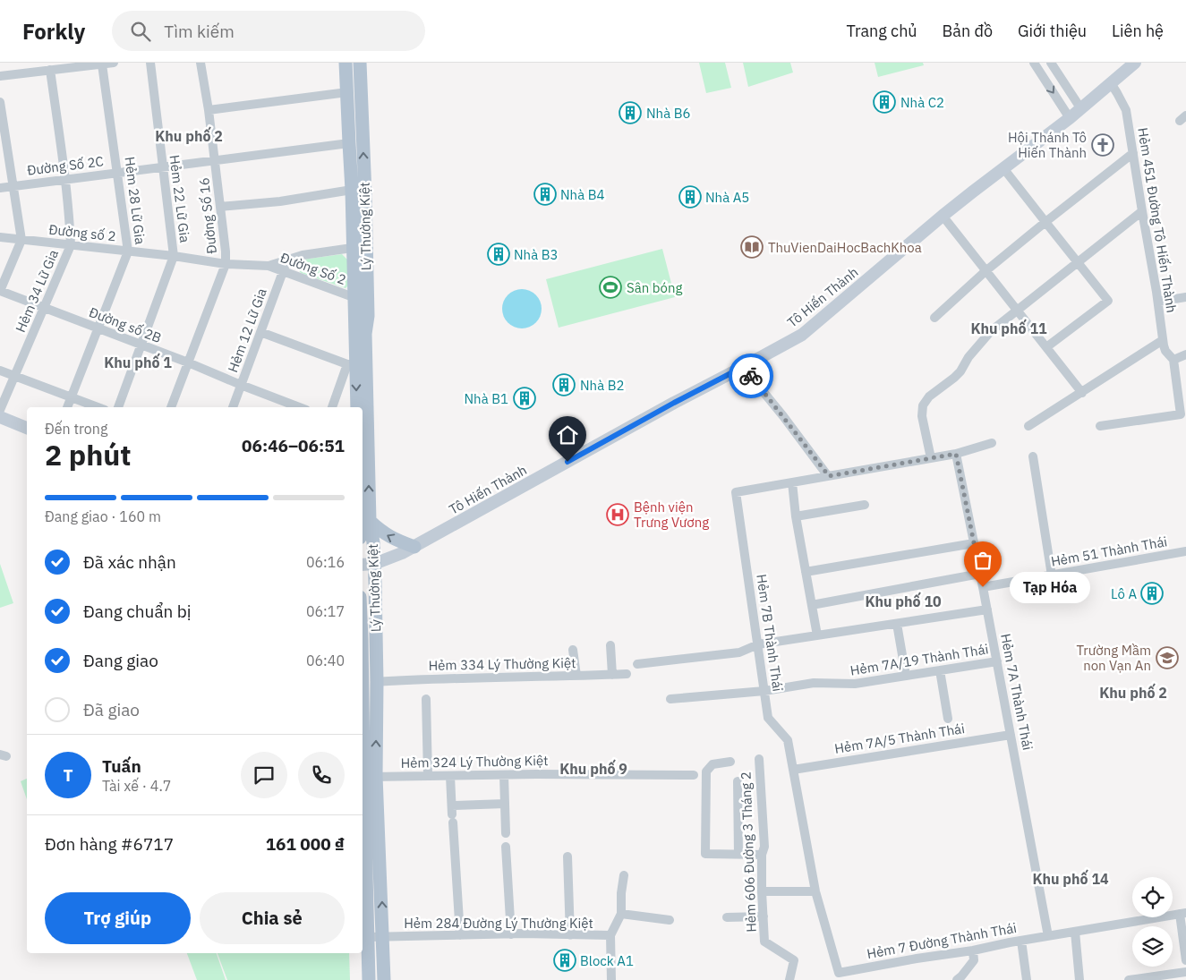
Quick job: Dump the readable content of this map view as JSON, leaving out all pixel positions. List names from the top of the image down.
{
  "streets": {
    "main road": ["Lý Thường Kiệt", "Tô Hiến Thành"],
    "street": [
      "Đường Số 2C",
      "Hẻm 22 Lữ Gia",
      "Hẻm 28 Lữ Gia",
      "Đường Số 16",
      "Hẻm 451 Đường Tô Hiến Thành",
      "Đường số 2",
      "Đường Số 2",
      "Hẻm 34 Lữ Gia",
      "Đường số 2B",
      "Hẻm 12 Lữ Gia",
      "Hẻm 51 Thành Thái",
      "Hẻm 7B Thành Thái",
      "Hẻm 7A/19 Thành Thái",
      "Hẻm 334 Lý Thường Kiệt",
      "Hẻm 7A Thành Thái",
      "Hẻm 7A/5 Thành Thái",
      "Hẻm 324 Lý Thường Kiệt",
      "Hẻm 606 Đường 3 Tháng 2",
      "Hẻm 284 Đường Lý Thường Kiệt",
      "Hẻm 7 Đường Thành Thái"
    ]
  },
  "crossings": [
    ["Đường Số 2C", "Hẻm 22 Lữ Gia"],
    ["Đường Số 2C", "Hẻm 28 Lữ Gia"],
    ["Đường Số 2C", "Đường Số 16"],
    ["Đường Số 2C", "Lý Thường Kiệt"],
    ["Đường Số 2C", "Hẻm 34 Lữ Gia"],
    ["Hẻm 22 Lữ Gia", "Đường số 2"],
    ["Hẻm 22 Lữ Gia", "Đường số 2B"],
    ["Hẻm 28 Lữ Gia", "Đường số 2"],
    ["Hẻm 28 Lữ Gia", "Đường số 2B"],
    ["Đường Số 16", "Đường số 2"],
    ["Đường Số 16", "Đường số 2B"],
    ["Hẻm 451 Đường Tô Hiến Thành", "Tô Hiến Thành"],
    ["Lý Thường Kiệt", "Đường Số 2"],
    ["Lý Thường Kiệt", "Tô Hiến Thành"],
    ["Lý Thường Kiệt", "Hẻm 334 Lý Thường Kiệt"],
    ["Lý Thường Kiệt", "Hẻm 324 Lý Thường Kiệt"],
    ["Lý Thường Kiệt", "Hẻm 284 Đường Lý Thường Kiệt"],
    ["Đường số 2", "Đường Số 2"],
    ["Đường số 2", "Hẻm 34 Lữ Gia"],
    ["Đường Số 2", "Hẻm 12 Lữ Gia"],
    ["Hẻm 34 Lữ Gia", "Đường số 2B"],
    ["Đường số 2B", "Hẻm 12 Lữ Gia"],
    ["Hẻm 51 Thành Thái", "Hẻm 7A Thành Thái"],
    ["Hẻm 7B Thành Thái", "Hẻm 7A/19 Thành Thái"],
    ["Hẻm 7B Thành Thái", "Hẻm 7A/5 Thành Thái"],
    ["Hẻm 7B Thành Thái", "Hẻm 7 Đường Thành Thái"],
    ["Hẻm 7A/19 Thành Thái", "Hẻm 7A Thành Thái"],
    ["Hẻm 7A Thành Thái", "Hẻm 7A/5 Thành Thái"],
    ["Hẻm 7A Thành Thái", "Hẻm 7 Đường Thành Thái"]
  ],
  "districts": [
    "Khu phố 2",
    "Khu phố 11",
    "Khu phố 1",
    "Khu phố 10",
    "Khu phố 2",
    "Khu phố 9",
    "Khu phố 14"
  ],
  "places": {
    "building": [
      "Nhà C2",
      "Nhà B6",
      "Nhà B4",
      "Nhà A5",
      "Nhà B3",
      "Nhà B2",
      "Nhà B1",
      "Lô A",
      "Block A1"
    ],
    "church": ["Hội Thánh Tô Hiến Thành"],
    "library": ["ThuVienDaiHocBachKhoa"],
    "sports": ["Sân bóng"],
    "hospital": ["Bệnh viện Trưng Vương"],
    "other": ["Tạp Hóa"],
    "school or university": ["Trường Mầm non Vạn An"]
  },
  "page": {
    "header": "Forkly",
    "search": "Tìm kiếm",
    "nav": [
      "Trang chủ",
      "Bản đồ",
      "Giới thiệu",
      "Liên hệ"
    ],
    "heading": ["2 phút", "Đến trong", "06:46–06:51"],
    "panel": [
      "Tuấn",
      "Tài xế · 4.7",
      "Đơn hàng #6717",
      "161 000 ₫"
    ],
    "bar": "Đang giao · 160 m",
    "list": [
      ["Đã xác nhận", "06:16"],
      ["Đang chuẩn bị", "06:17"],
      ["Đang giao", "06:40"],
      "Đã giao"
    ],
    "bubble": "Tạp Hóa",
    "round": "T",
    "buttons": ["Trợ giúp", "Chia sẻ"]
  }
}
